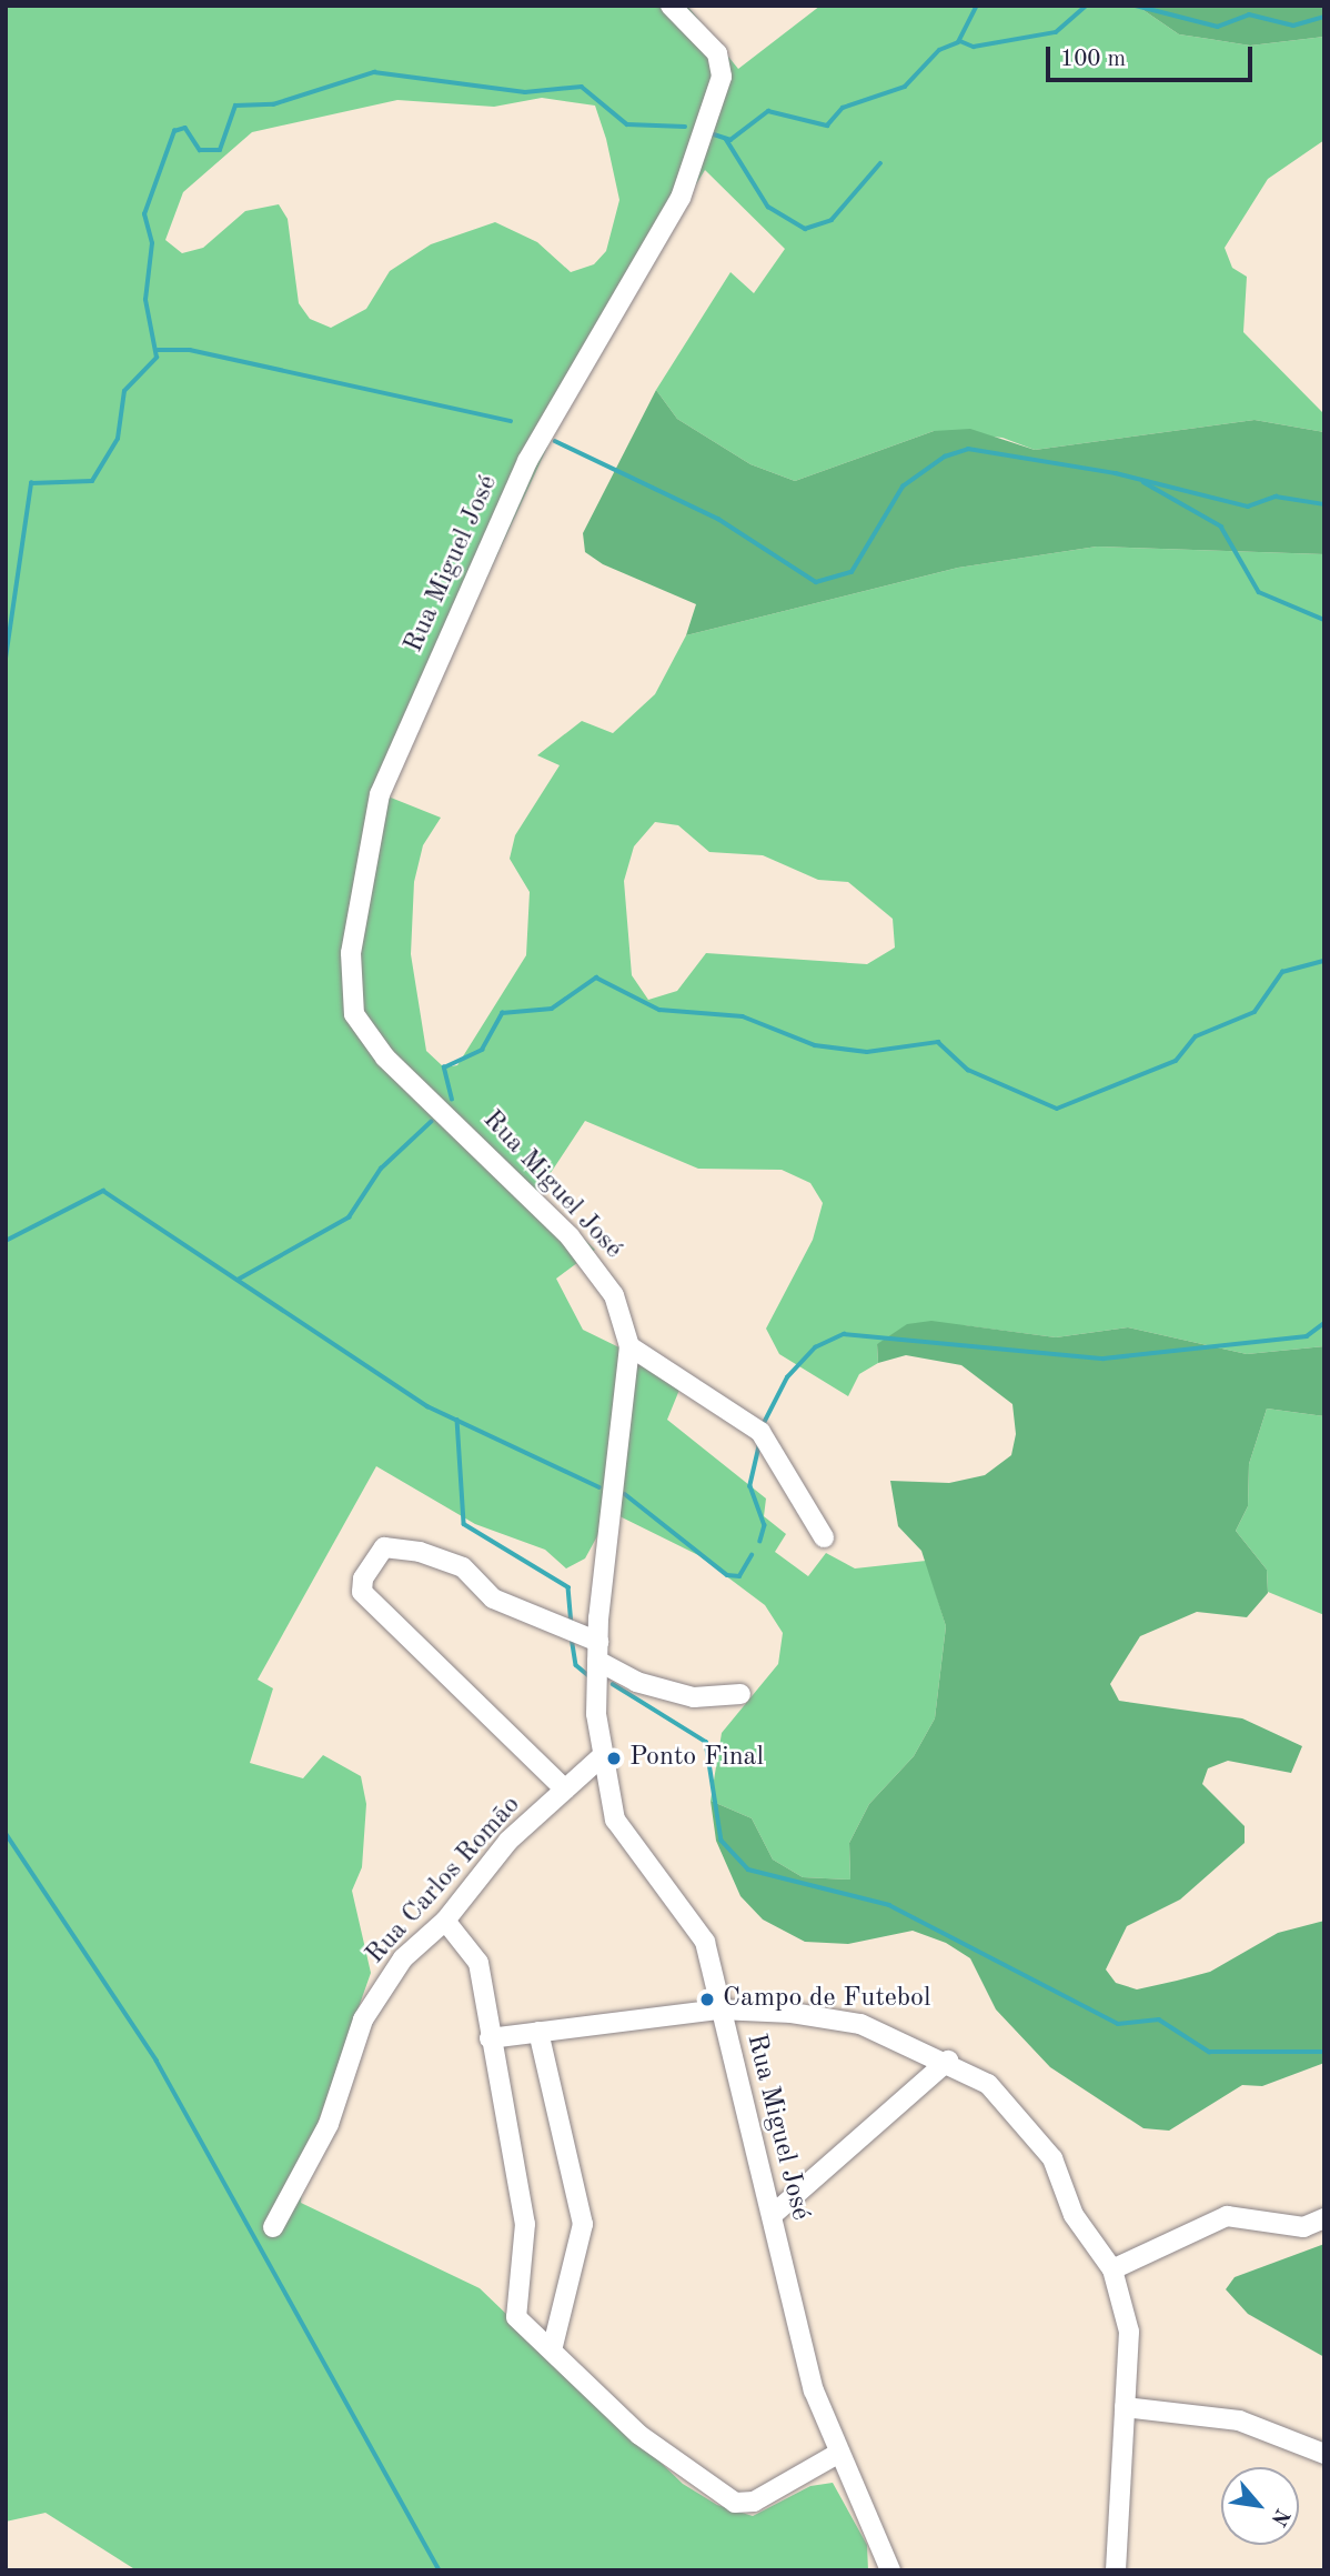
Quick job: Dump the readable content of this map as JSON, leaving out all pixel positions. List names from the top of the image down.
{
  "streets": {
    "street": ["Rua Miguel José", "Rua Carlos Romão"]
  },
  "crossings": [
    ["Rua Miguel José", "Rua Carlos Romão"]
  ],
  "places": ["Ponto Final", "Campo de Futebol"],
  "scale_bar": "100 m",
  "north": "bottom right"
}
